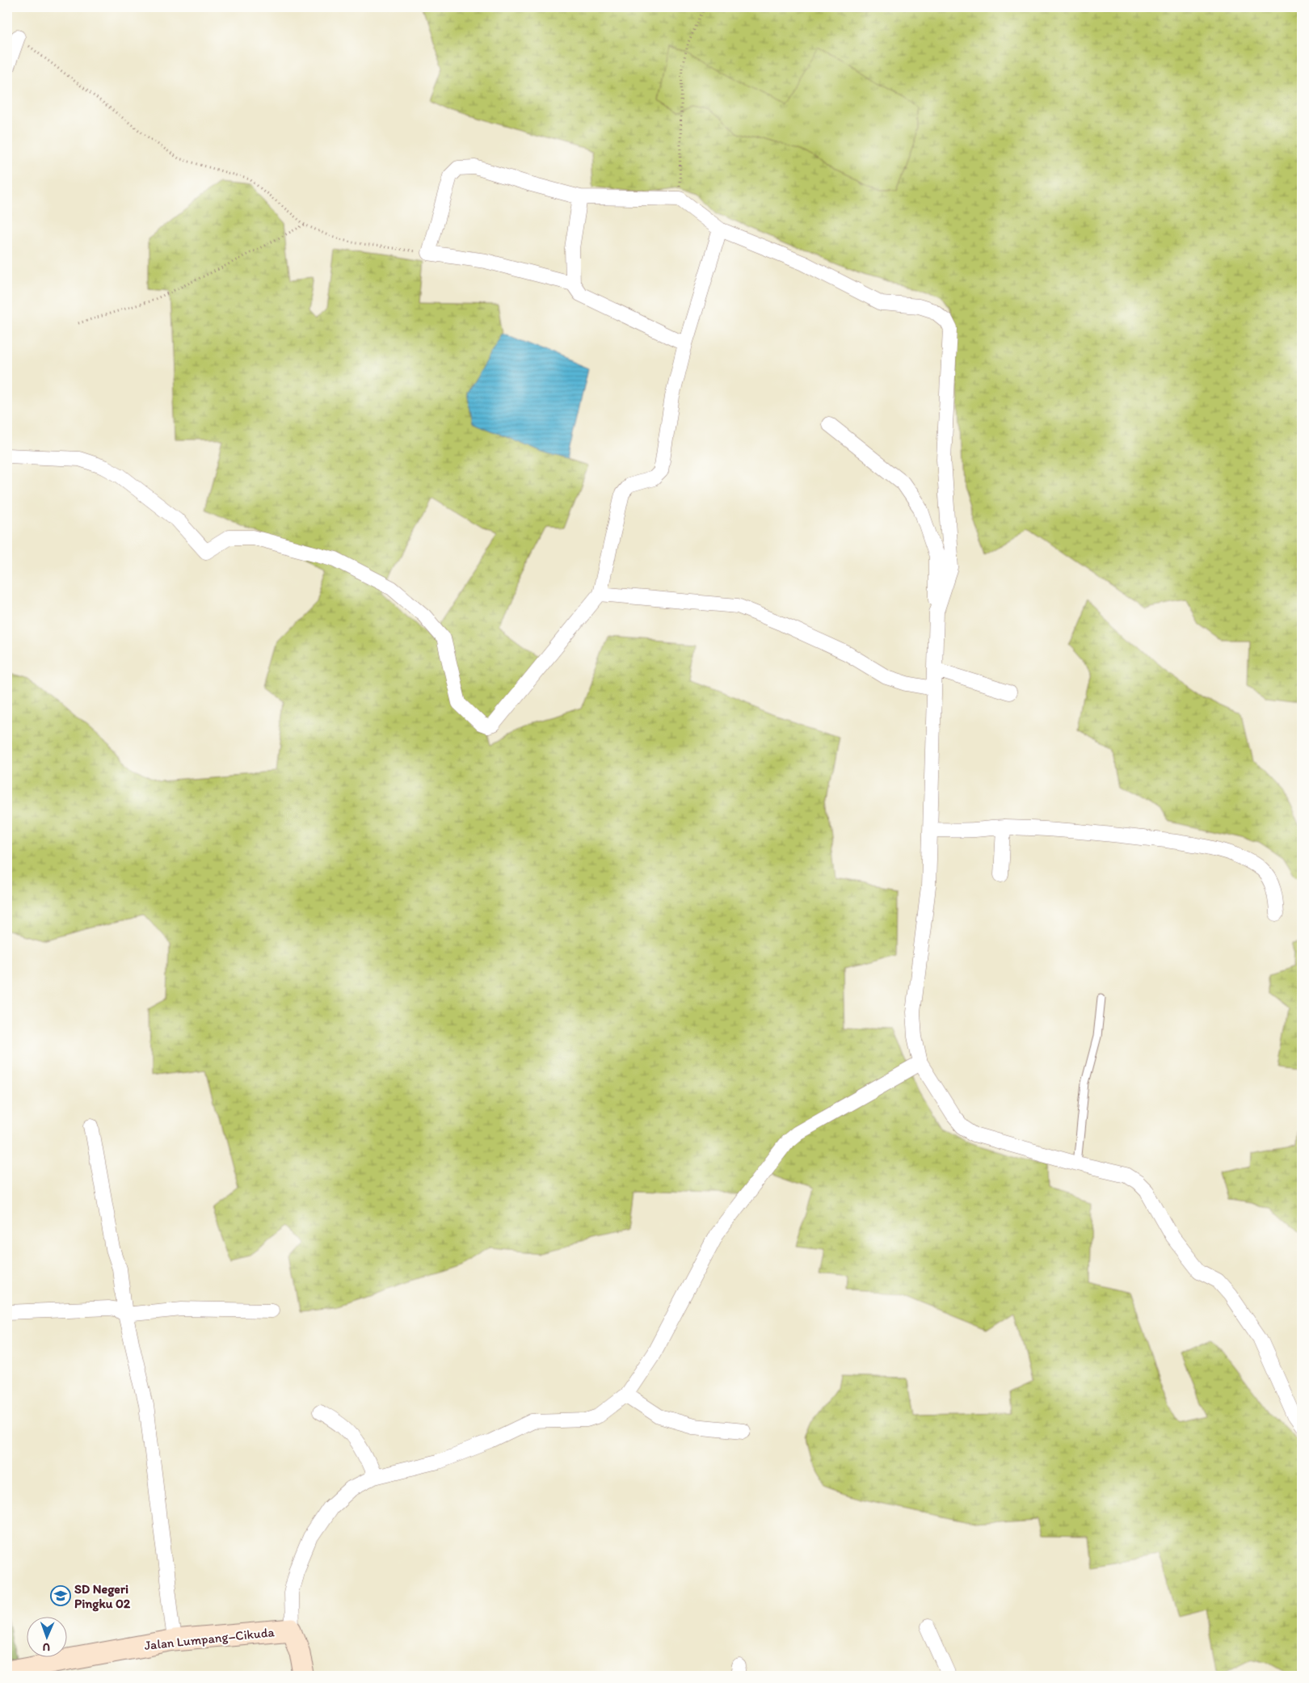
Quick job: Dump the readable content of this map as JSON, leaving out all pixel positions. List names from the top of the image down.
{
  "streets": {
    "street": ["Jalan Lumpang–Cikuda"]
  },
  "places": {
    "school or university": ["SD Negeri Pingku 02"]
  },
  "north": "bottom"
}
